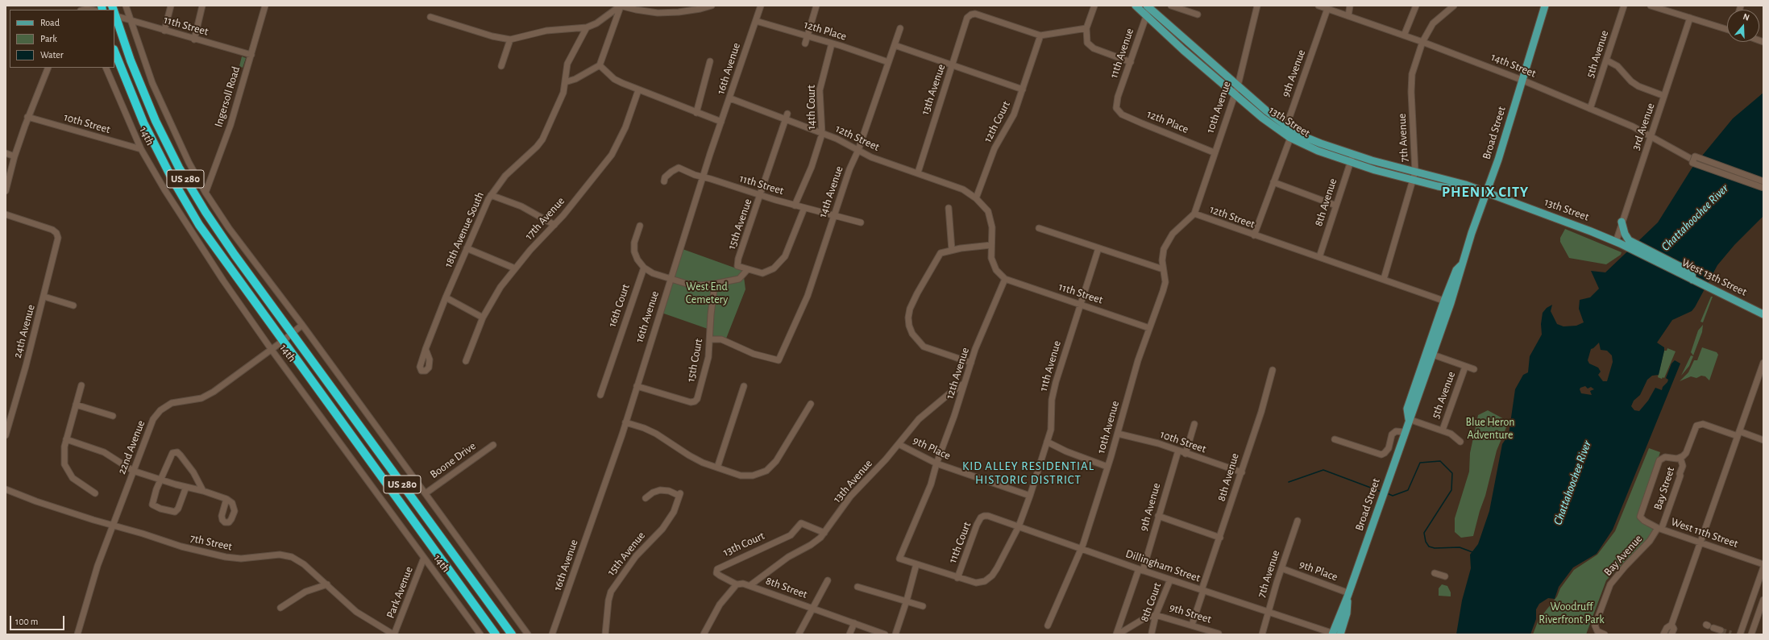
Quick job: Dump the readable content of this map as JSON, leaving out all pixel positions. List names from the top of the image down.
{
  "streets": {
    "highway": ["US 280"],
    "main road": ["13th Street", "Broad Street", "West 13th Street"],
    "street": [
      "11th Street",
      "12th Place",
      "11th Avenue",
      "5th Avenue",
      "14th Street",
      "16th Avenue",
      "9th Avenue",
      "13th Avenue",
      "Ingersoll Road",
      "14th Court",
      "10th Avenue",
      "12th Court",
      "10th Street",
      "3rd Avenue",
      "14th",
      "12th Street",
      "7th Avenue",
      "14th Avenue",
      "8th Avenue",
      "17th Avenue",
      "15th Avenue",
      "18th Avenue South",
      "16th Court",
      "24th Avenue",
      "15th Court",
      "12th Avenue",
      "22nd Avenue",
      "9th Place",
      "Boone Drive",
      "Bay Street",
      "West 11th Street",
      "7th Street",
      "11th Court",
      "13th Court",
      "Bay Avenue",
      "Dillingham Street",
      "8th Street",
      "Park Avenue",
      "8th Court",
      "9th Street"
    ]
  },
  "crossings": [
    ["11th Street", "11th Avenue"],
    ["11th Street", "16th Avenue"],
    ["11th Street", "Ingersoll Road"],
    ["11th Street", "14th Court"],
    ["11th Street", "10th Avenue"],
    ["11th Street", "US 280"],
    ["11th Street", "14th Avenue"],
    ["11th Street", "15th Avenue"],
    ["11th Street", "12th Avenue"],
    ["12th Place", "11th Avenue"],
    ["12th Place", "16th Avenue"],
    ["12th Place", "14th Court"],
    ["12th Place", "10th Avenue"],
    ["12th Place", "14th Avenue"],
    ["11th Avenue", "13th Street"],
    ["11th Avenue", "9th Place"],
    ["11th Avenue", "Dillingham Street"],
    ["5th Avenue", "14th Street"],
    ["14th Street", "9th Avenue"],
    ["14th Street", "3rd Avenue"],
    ["14th Street", "Broad Street"],
    ["14th Street", "7th Avenue"],
    ["16th Avenue", "12th Street"],
    ["16th Avenue", "15th Court"],
    ["9th Avenue", "13th Street"],
    ["9th Avenue", "10th Street"],
    ["9th Avenue", "Dillingham Street"],
    ["9th Avenue", "8th Court"],
    ["9th Avenue", "9th Street"],
    ["13th Avenue", "12th Court"],
    ["13th Avenue", "12th Street"],
    ["13th Avenue", "12th Avenue"],
    ["13th Avenue", "9th Place"],
    ["13th Avenue", "13th Court"],
    ["13th Avenue", "8th Street"],
    ["14th Court", "12th Street"],
    ["10th Avenue", "13th Street"],
    ["10th Avenue", "10th Street"],
    ["10th Avenue", "12th Street"],
    ["10th Avenue", "Dillingham Street"],
    ["12th Court", "12th Street"],
    ["13th Street", "3rd Avenue"],
    ["13th Street", "Broad Street"],
    ["13th Street", "7th Avenue"],
    ["13th Street", "8th Avenue"],
    ["13th Street", "West 13th Street"],
    ["10th Street", "14th"],
    ["10th Street", "8th Avenue"],
    ["3rd Avenue", "West 13th Street"],
    ["Broad Street", "12th Street"],
    ["Broad Street", "9th Place"],
    ["14th", "22nd Avenue"],
    ["14th", "Park Avenue"],
    ["12th Street", "7th Avenue"],
    ["12th Street", "14th Avenue"],
    ["12th Street", "8th Avenue"],
    ["12th Street", "15th Avenue"],
    ["7th Avenue", "9th Place"],
    ["7th Avenue", "Dillingham Street"],
    ["US 280", "22nd Avenue"],
    ["14th Avenue", "15th Court"],
    ["8th Avenue", "Dillingham Street"],
    ["8th Avenue", "9th Street"],
    ["12th Avenue", "9th Place"],
    ["22nd Avenue", "7th Street"],
    ["Bay Street", "West 11th Street"],
    ["Bay Street", "Bay Avenue"],
    ["West 11th Street", "Bay Avenue"],
    ["7th Street", "Park Avenue"],
    ["11th Court", "Dillingham Street"],
    ["13th Court", "8th Street"],
    ["Dillingham Street", "8th Court"],
    ["8th Court", "9th Street"]
  ],
  "districts": ["PHENIX CITY", "KID ALLEY RESIDENTIAL HISTORIC DISTRICT"],
  "water": ["Chattahoochee River"],
  "parks": ["West End Cemetery", "Blue Heron Adventure", "Woodruff Riverfront Park"],
  "legend": ["Road", "Park", "Water"],
  "scale_bar": "100 m",
  "north": "top"
}
